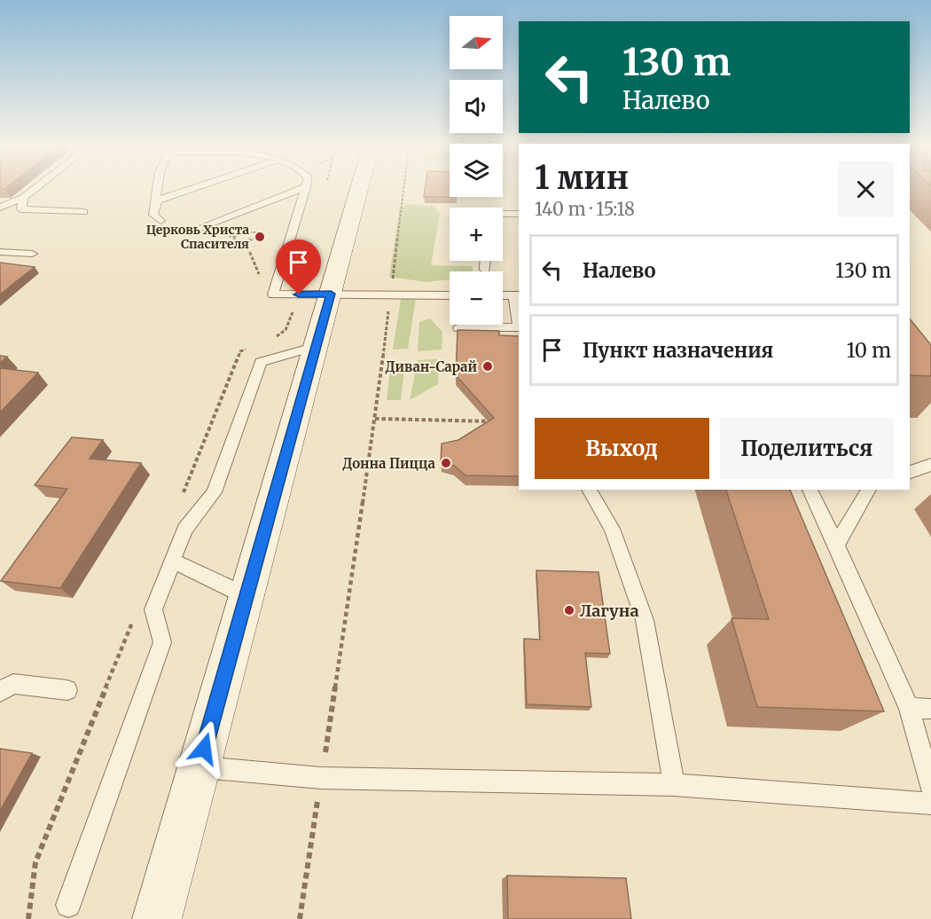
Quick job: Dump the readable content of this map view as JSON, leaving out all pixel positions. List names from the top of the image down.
{
  "places": [
    "Церковь Христа Спасителя",
    "Диван-Сарай",
    "Донна Пицца",
    "Лагуна"
  ],
  "north": "right",
  "page": {
    "map_buttons": ["+", "−"],
    "turn": ["130 m", "Налево"],
    "heading": ["1 мин", "140 m · 15:18"],
    "list": [
      {
        "name": "Налево",
        "value": "130 m"
      },
      {
        "name": "Пункт назначения",
        "value": "10 m"
      }
    ],
    "buttons": ["Выход", "Поделиться"]
  }
}
